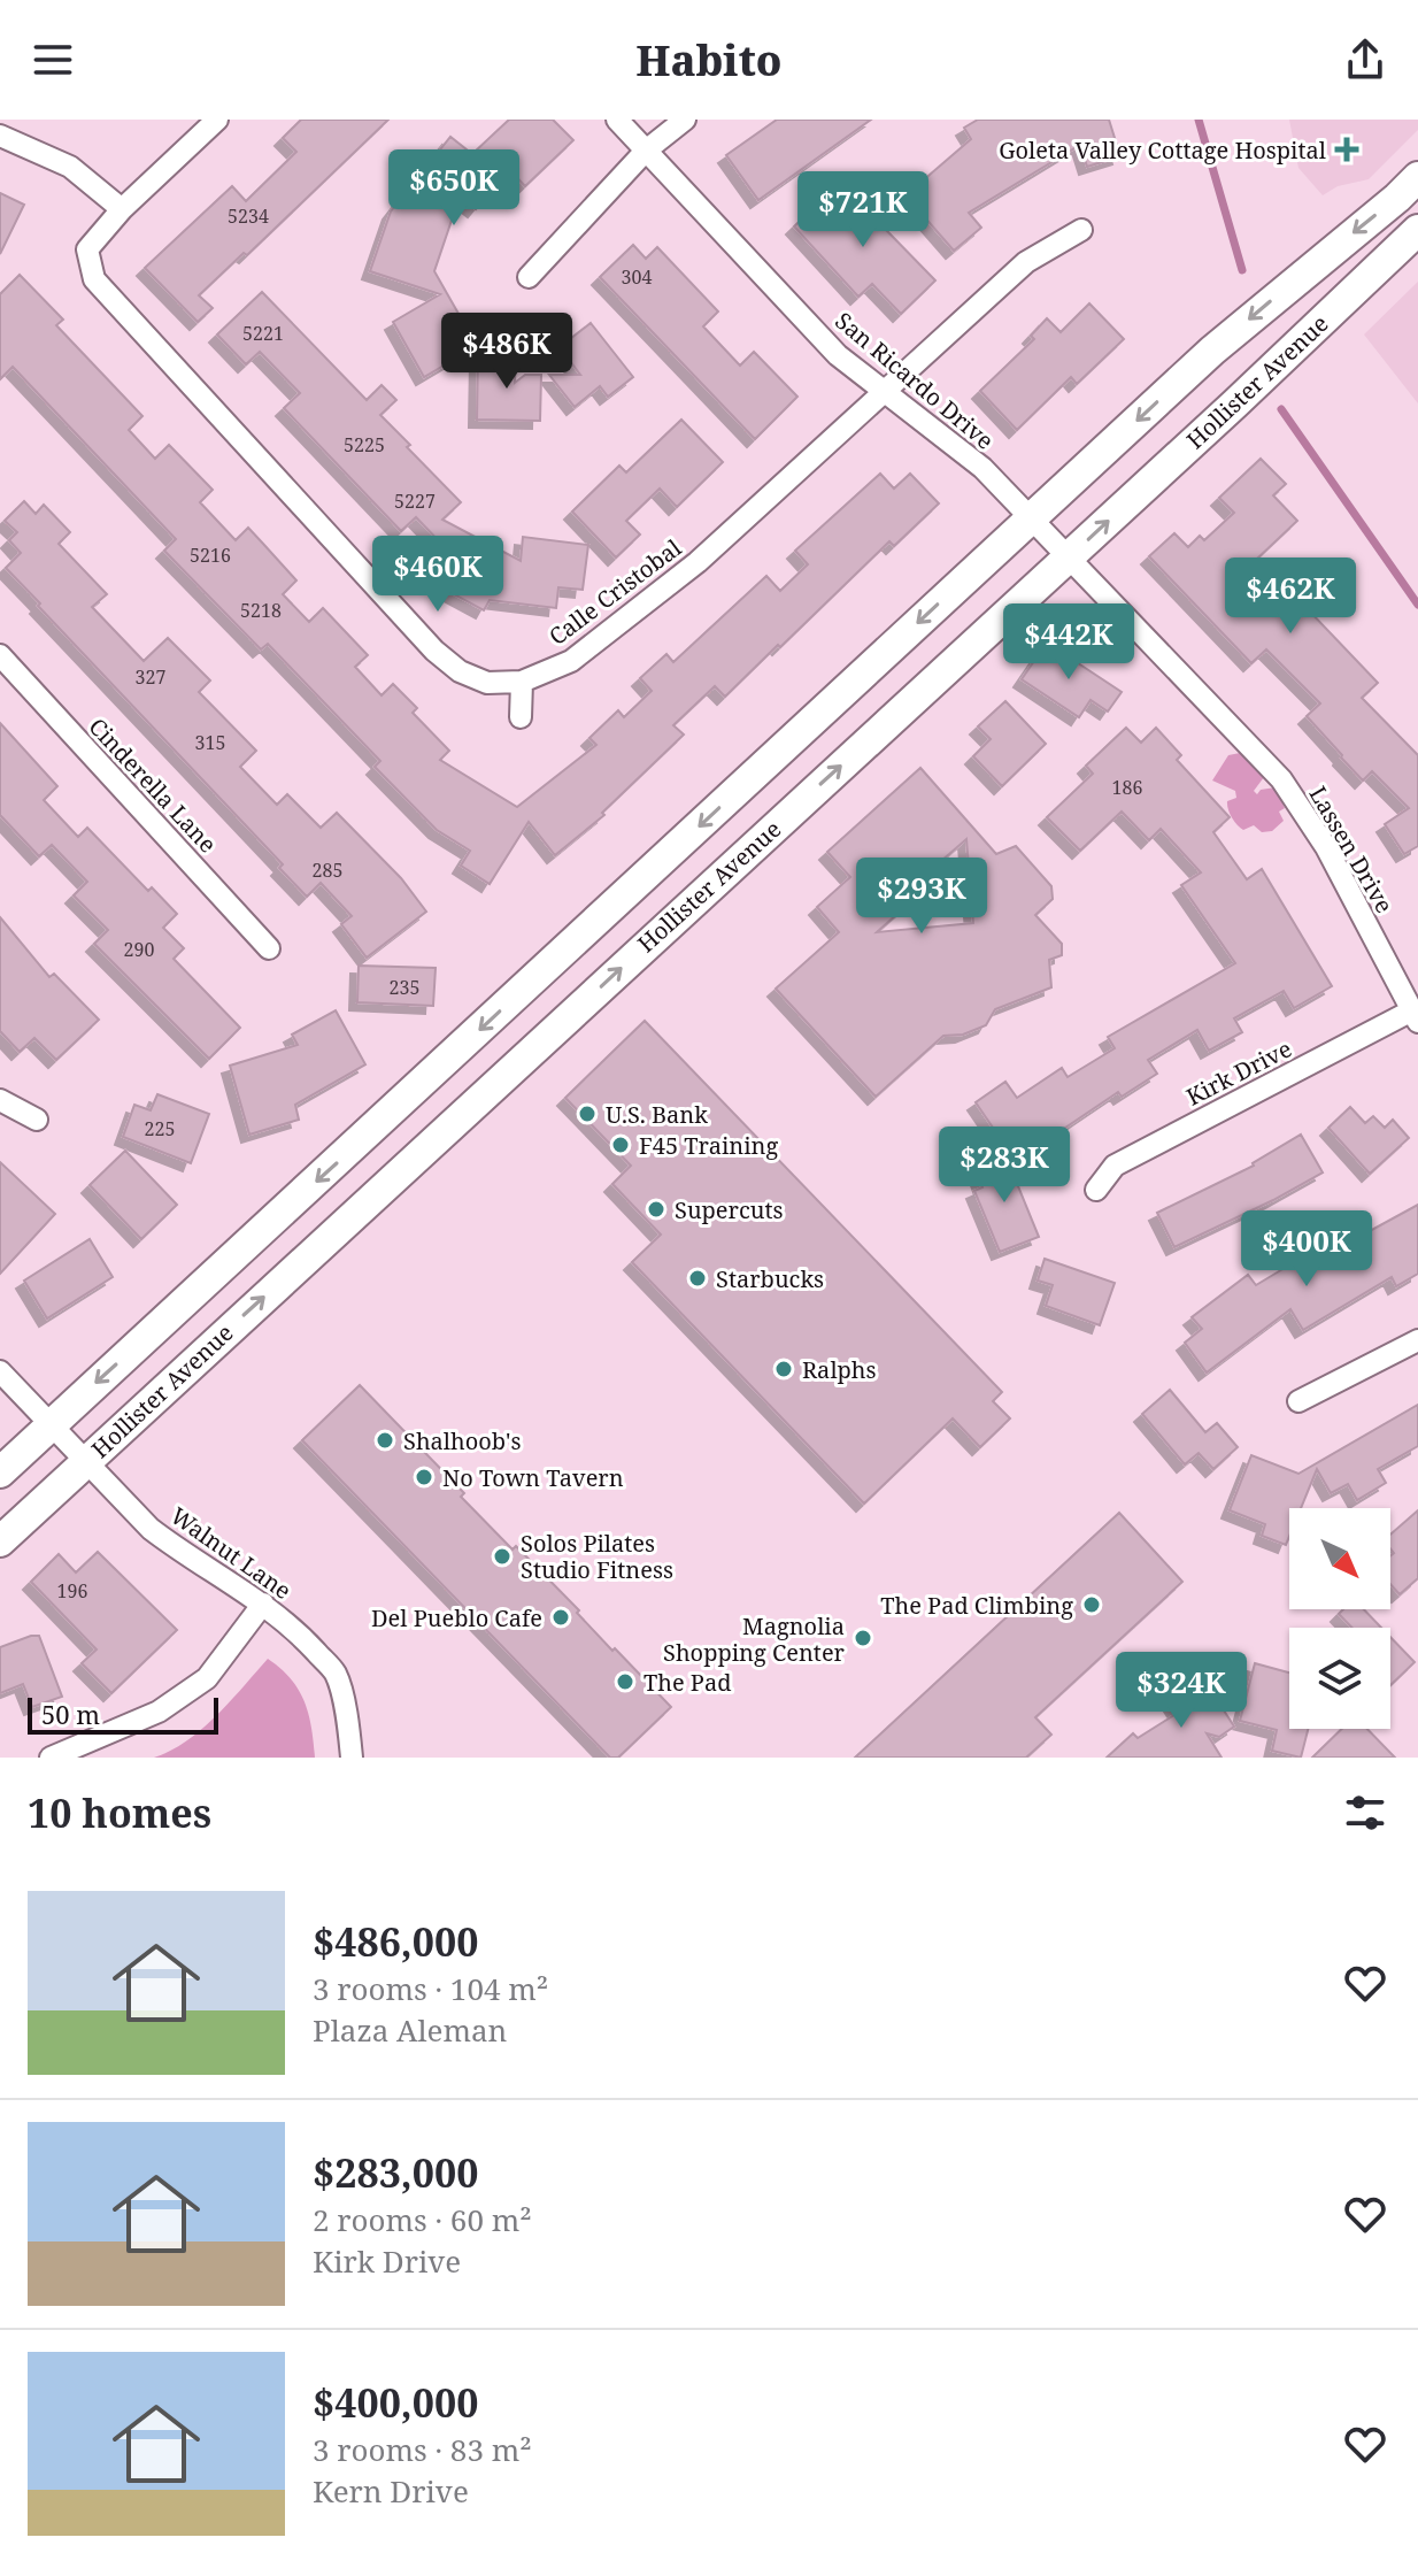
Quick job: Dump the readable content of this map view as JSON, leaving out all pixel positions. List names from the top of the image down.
{
  "streets": {
    "main road": ["Hollister Avenue"],
    "street": [
      "San Ricardo Drive",
      "Calle Cristobal",
      "Cinderella Lane",
      "Lassen Drive",
      "Kirk Drive",
      "Walnut Lane"
    ]
  },
  "crossings": [
    ["San Ricardo Drive", "Hollister Avenue"],
    ["San Ricardo Drive", "Calle Cristobal"],
    ["San Ricardo Drive", "Lassen Drive"],
    ["Hollister Avenue", "Lassen Drive"],
    ["Hollister Avenue", "Walnut Lane"],
    ["Lassen Drive", "Kirk Drive"]
  ],
  "places": {
    "health": ["Goleta Valley Cottage Hospital"],
    "other": [
      "U.S. Bank",
      "F45 Training",
      "Supercuts",
      "Starbucks",
      "Ralphs",
      "Shalhoob's",
      "No Town Tavern",
      "Solos Pilates Studio Fitness",
      "The Pad Climbing",
      "Del Pueblo Cafe",
      "Magnolia Shopping Center",
      "The Pad"
    ]
  },
  "house_numbers": [
    "5234",
    "304",
    "5221",
    "5225",
    "5227",
    "5216",
    "5218",
    "327",
    "315",
    "186",
    "285",
    "290",
    "235",
    "225",
    "196"
  ],
  "scale_bar": "50 m",
  "north": "bottom right",
  "page": {
    "header": "Habito",
    "price": [
      "$650K",
      "$721K",
      "$486K",
      "$460K",
      "$462K",
      "$442K",
      "$293K",
      "$283K",
      "$400K",
      "$324K"
    ],
    "scale": "50 m",
    "heading": "10 homes",
    "list": [
      {
        "name": "$486,000",
        "note": "3 rooms · 104 m² · Plaza Aleman"
      },
      {
        "name": "$283,000",
        "note": "2 rooms · 60 m² · Kirk Drive"
      },
      {
        "name": "$400,000",
        "note": "3 rooms · 83 m² · Kern Drive"
      }
    ]
  }
}
